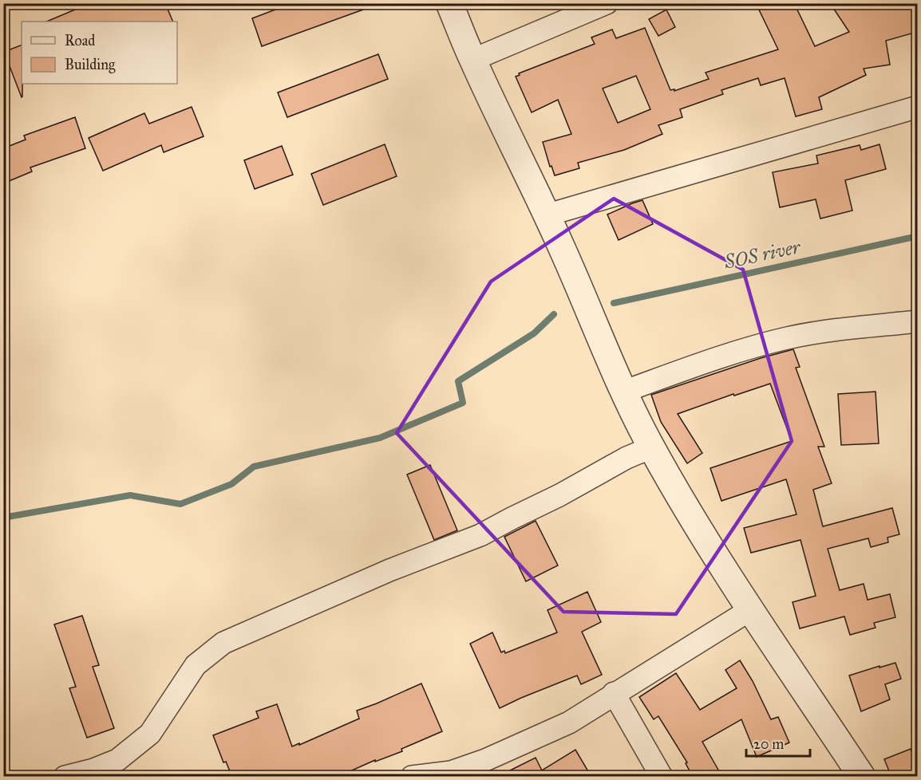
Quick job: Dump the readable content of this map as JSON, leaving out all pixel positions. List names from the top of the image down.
{
  "water": ["SOS river"],
  "legend": ["Road", "Building"],
  "scale_bar": "20 m"
}
